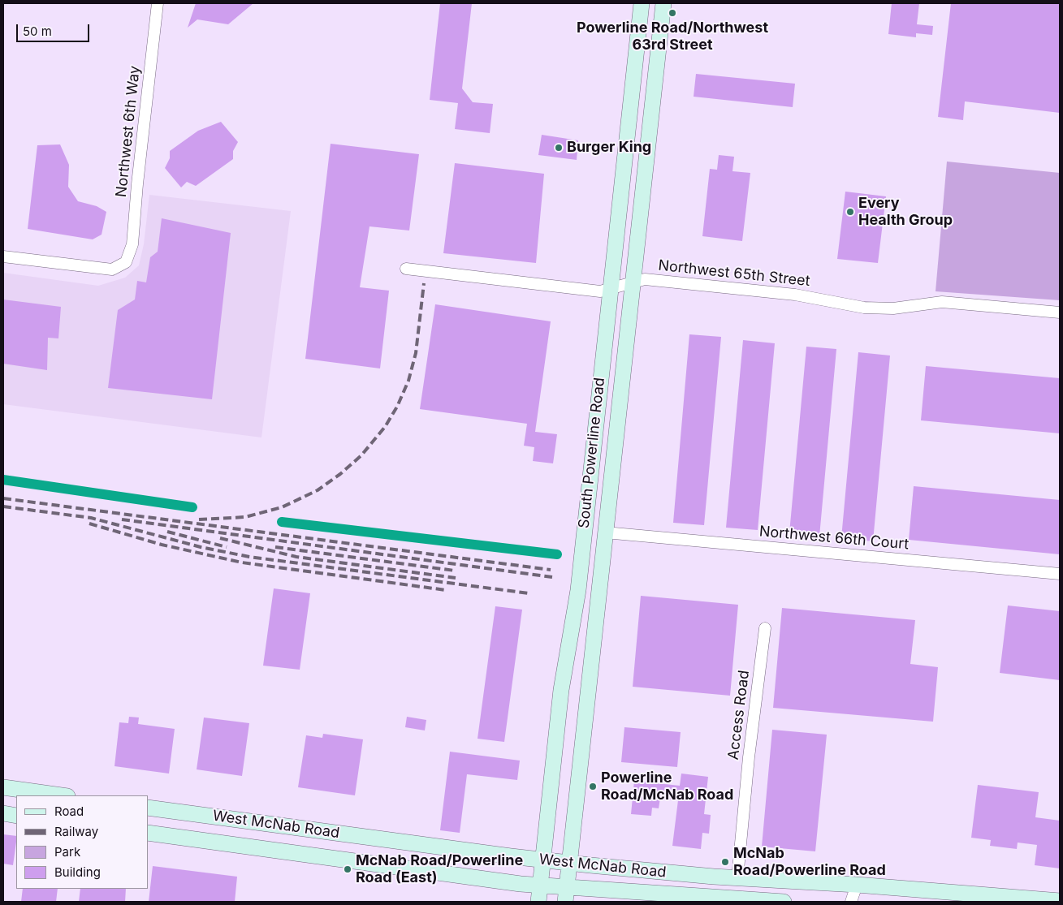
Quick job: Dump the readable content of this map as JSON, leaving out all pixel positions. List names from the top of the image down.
{
  "streets": {
    "main road": ["South Powerline Road", "West McNab Road"],
    "street": [
      "Northwest 6th Way",
      "Northwest 65th Street",
      "Northwest 66th Court",
      "Access Road"
    ]
  },
  "crossings": [
    ["Northwest 65th Street", "South Powerline Road"],
    ["South Powerline Road", "Northwest 66th Court"],
    ["South Powerline Road", "West McNab Road"],
    ["Access Road", "West McNab Road"]
  ],
  "places": [
    "Powerline Road/Northwest 63rd Street",
    "Burger King",
    "Every Health Group",
    "Powerline Road/McNab Road",
    "McNab Road/Powerline Road",
    "McNab Road/Powerline Road (East)"
  ],
  "legend": [
    "Road",
    "Railway",
    "Park",
    "Building"
  ],
  "scale_bar": "50 m"
}
